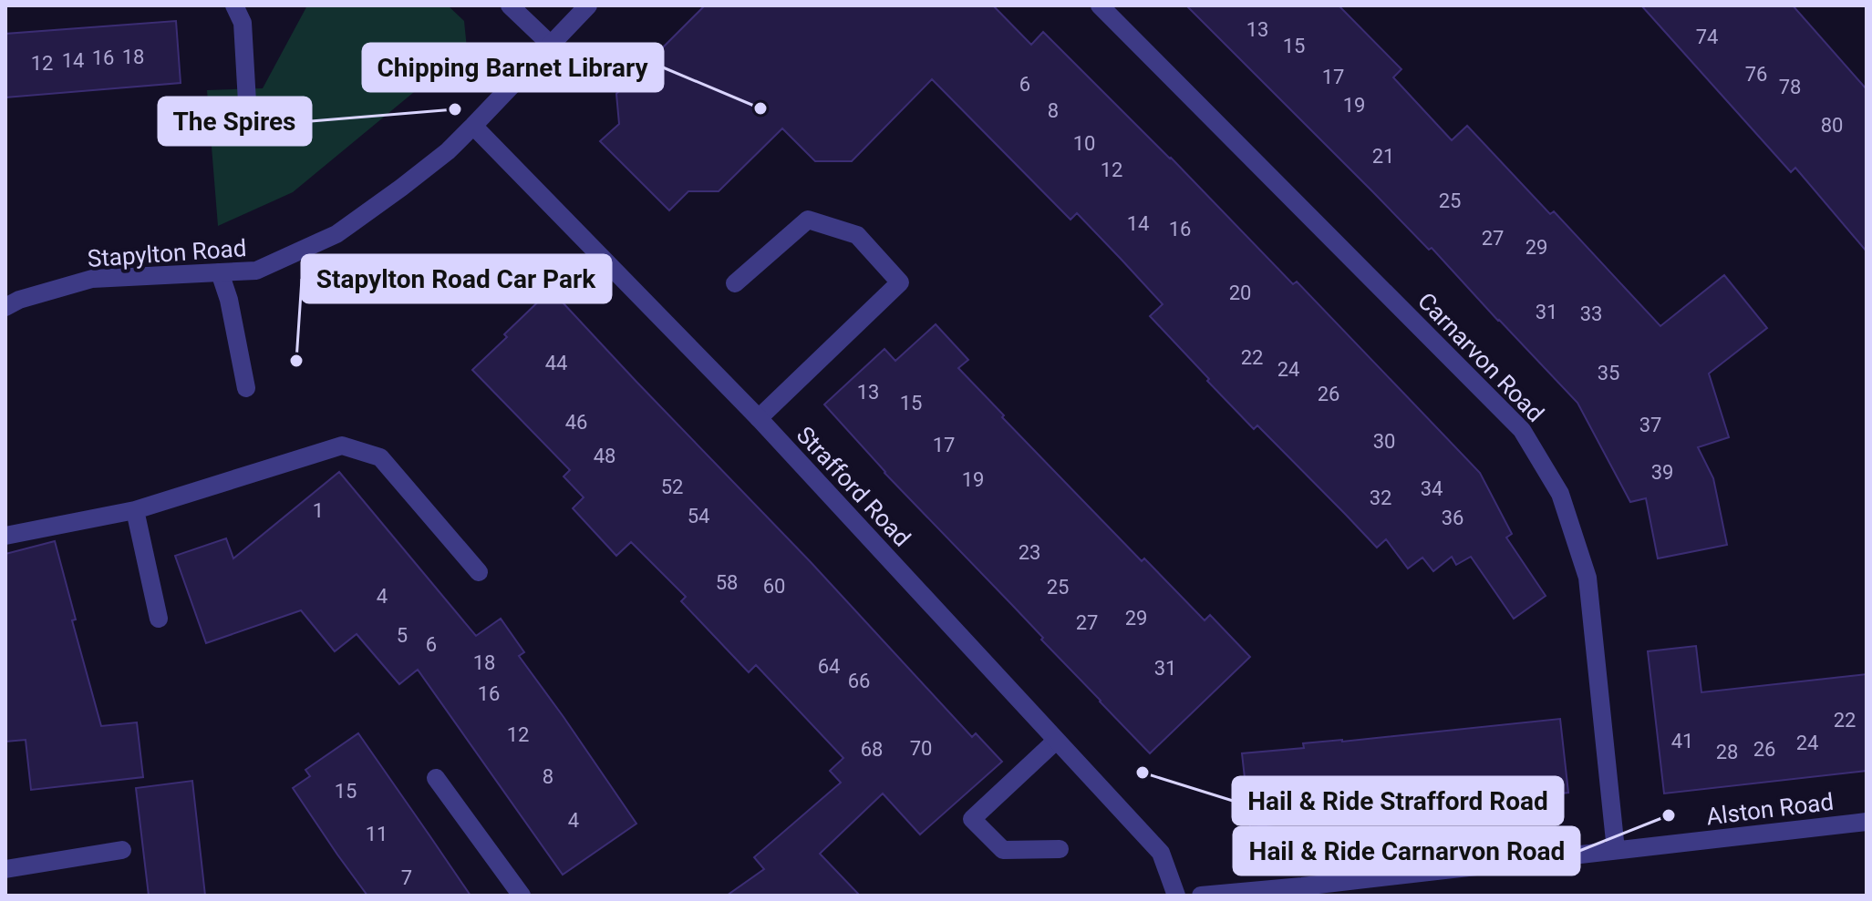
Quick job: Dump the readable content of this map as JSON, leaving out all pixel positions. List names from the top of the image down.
{
  "streets": {
    "street": [
      "Stapylton Road",
      "Carnarvon Road",
      "Strafford Road",
      "Alston Road"
    ]
  },
  "crossings": [
    ["Stapylton Road", "Strafford Road"],
    ["Carnarvon Road", "Alston Road"]
  ],
  "places": [
    "Chipping Barnet Library",
    "The Spires",
    "Stapylton Road Car Park",
    "Hail & Ride Strafford Road",
    "Hail & Ride Carnarvon Road"
  ],
  "house_numbers": [
    "13",
    "74",
    "15",
    "18",
    "16",
    "14",
    "12",
    "76",
    "17",
    "6",
    "78",
    "19",
    "8",
    "80",
    "10",
    "21",
    "12",
    "25",
    "14",
    "16",
    "27",
    "29",
    "20",
    "31",
    "33",
    "22",
    "44",
    "24",
    "35",
    "13",
    "26",
    "15",
    "46",
    "37",
    "30",
    "17",
    "48",
    "39",
    "19",
    "52",
    "34",
    "32",
    "1",
    "54",
    "36",
    "23",
    "58",
    "60",
    "25",
    "4",
    "29",
    "27",
    "5",
    "6",
    "18",
    "64",
    "31",
    "66",
    "16",
    "22",
    "12",
    "41",
    "24",
    "70",
    "68",
    "26",
    "28",
    "8",
    "15",
    "4",
    "11",
    "7"
  ]
}
